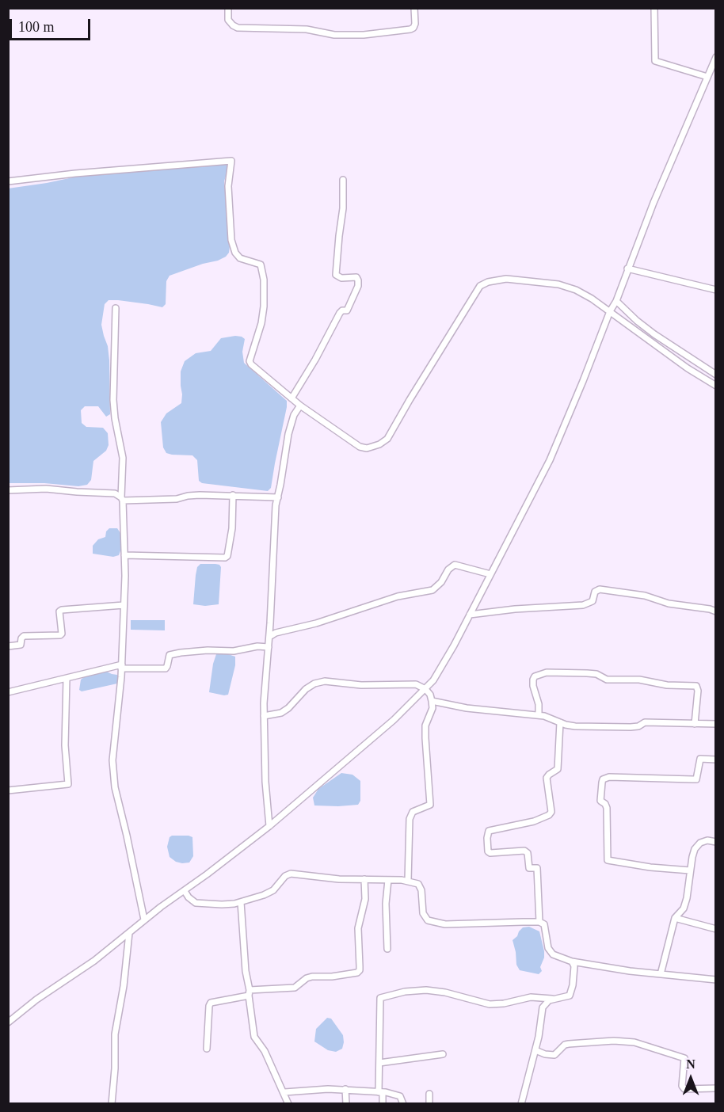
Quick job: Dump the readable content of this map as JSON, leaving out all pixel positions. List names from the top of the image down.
{
  "scale_bar": "100 m",
  "north": "top"
}
